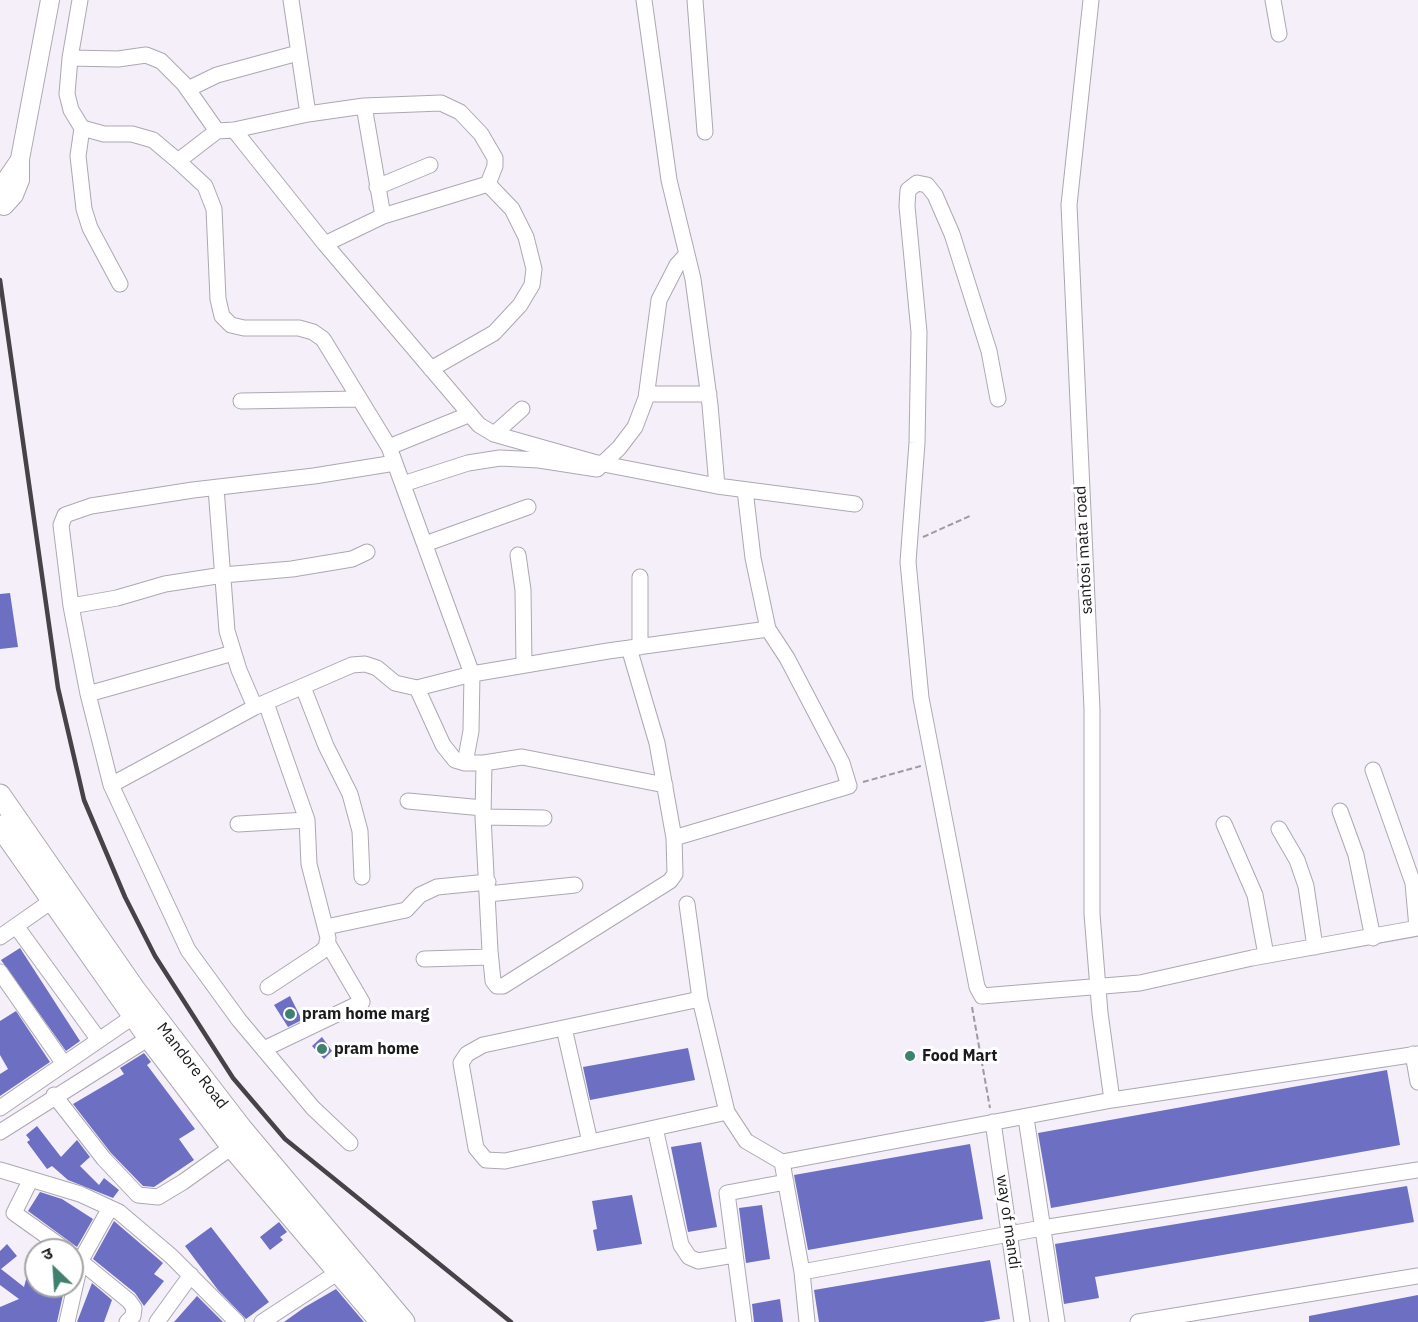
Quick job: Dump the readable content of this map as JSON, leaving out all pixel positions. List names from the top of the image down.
{
  "streets": {
    "highway": ["Mandore Road"],
    "street": ["santosi mata road", "way of mandi"]
  },
  "places": ["pram home marg", "pram home", "Food Mart"],
  "north": "top left"
}
